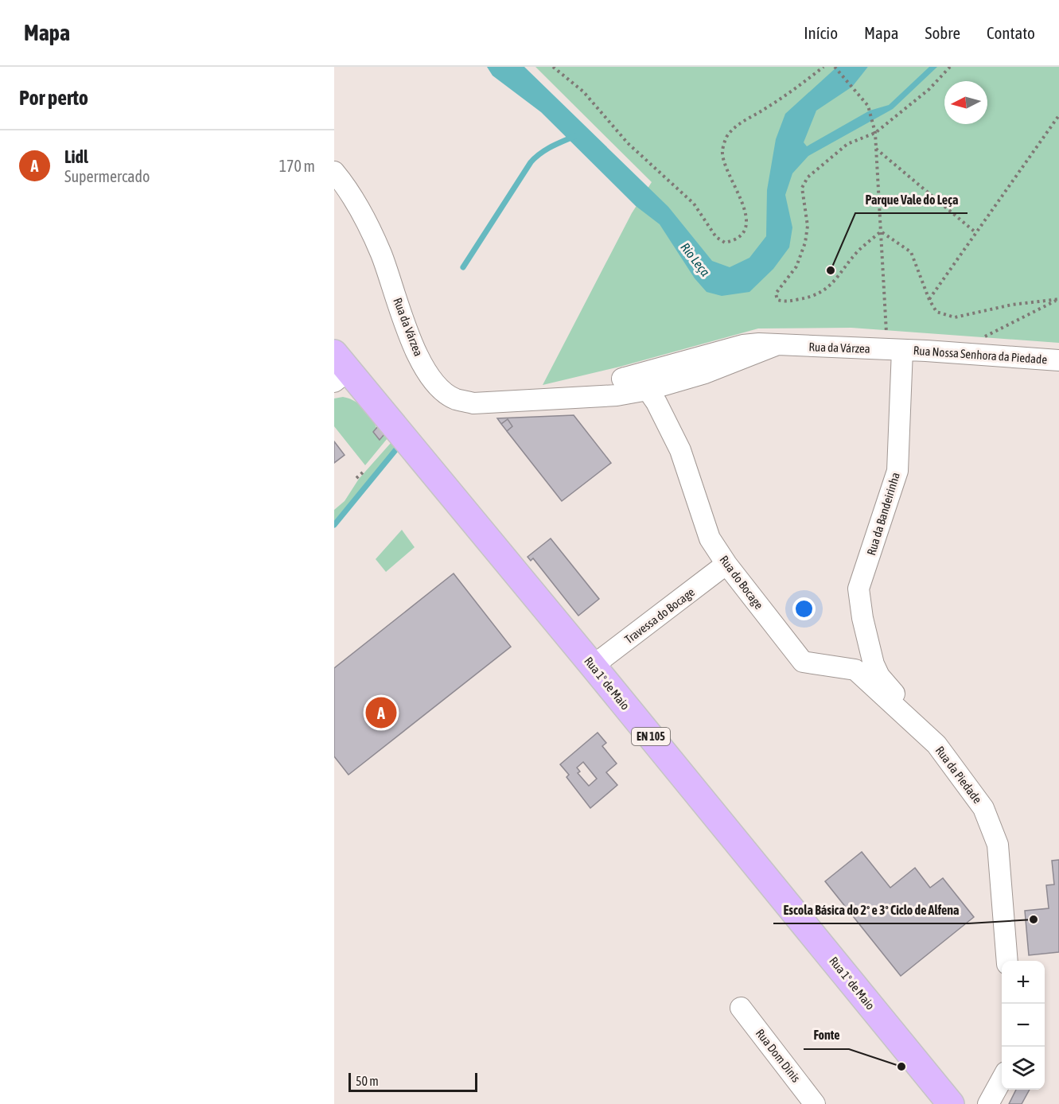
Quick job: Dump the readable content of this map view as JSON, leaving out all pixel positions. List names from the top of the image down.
{
  "streets": {
    "main road": ["Rua 1º de Maio", "EN 105"],
    "street": [
      "Rua da Várzea",
      "Rua Nossa Senhora da Piedade",
      "Rua da Bandeirinha",
      "Rua do Bocage",
      "Travessa do Bocage",
      "Rua da Piedade",
      "Rua Dom Dinis"
    ]
  },
  "crossings": [
    ["Rua da Várzea", "Rua Nossa Senhora da Piedade"],
    ["Rua da Várzea", "Rua da Bandeirinha"],
    ["Rua da Várzea", "Rua do Bocage"],
    ["Rua Nossa Senhora da Piedade", "Rua da Bandeirinha"],
    ["Rua da Bandeirinha", "Rua do Bocage"],
    ["Rua da Bandeirinha", "Rua da Piedade"],
    ["Rua do Bocage", "Travessa do Bocage"],
    ["Travessa do Bocage", "Rua 1º de Maio"]
  ],
  "water": ["Rio Leça"],
  "places": ["Parque Vale do Leça", "Escola Básica do 2º e 3º Ciclo de Alfena", "Fonte"],
  "scale_bar": "50 m",
  "north": "left",
  "page": {
    "header": "Mapa",
    "nav": [
      "Início",
      "Mapa",
      "Sobre",
      "Contato"
    ],
    "heading": "Por perto",
    "list": [
      {
        "mark": "A",
        "name": "Lidl",
        "note": "Supermercado",
        "value": "170 m"
      }
    ],
    "pins": "A",
    "map_buttons": ["+", "−"],
    "scale": "50 m"
  }
}
